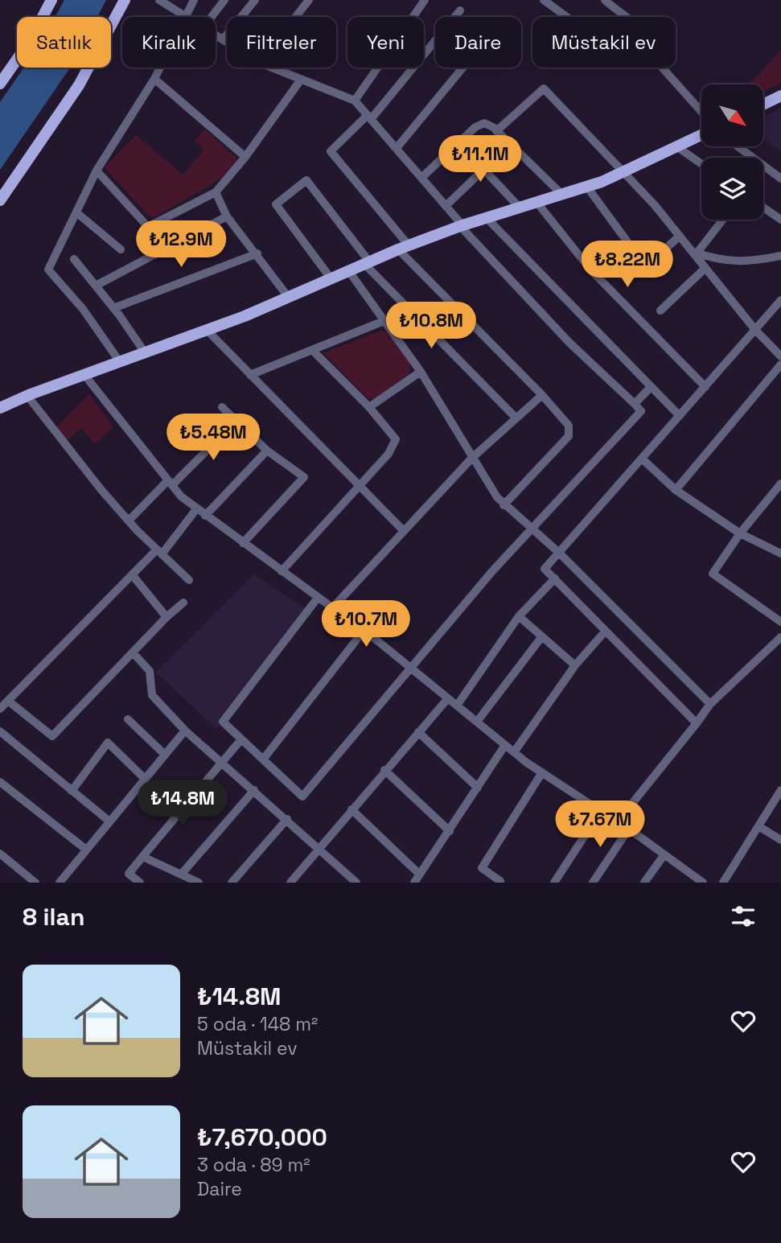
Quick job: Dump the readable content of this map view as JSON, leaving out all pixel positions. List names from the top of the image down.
{
  "north": "bottom right",
  "page": {
    "chip": [
      "Satılık",
      "Kiralık",
      "Filtreler",
      "Yeni",
      "Daire",
      "Müstakil ev"
    ],
    "price": [
      "₺11.1M",
      "₺12.9M",
      "₺8.22M",
      "₺10.8M",
      "₺5.48M",
      "₺10.7M",
      "₺14.8M",
      "₺7.67M"
    ],
    "heading": "8 ilan",
    "list": [
      {
        "name": "₺14.8M",
        "note": "5 oda · 148 m² · Müstakil ev"
      },
      {
        "name": "₺7,670,000",
        "note": "3 oda · 89 m² · Daire"
      }
    ]
  }
}
